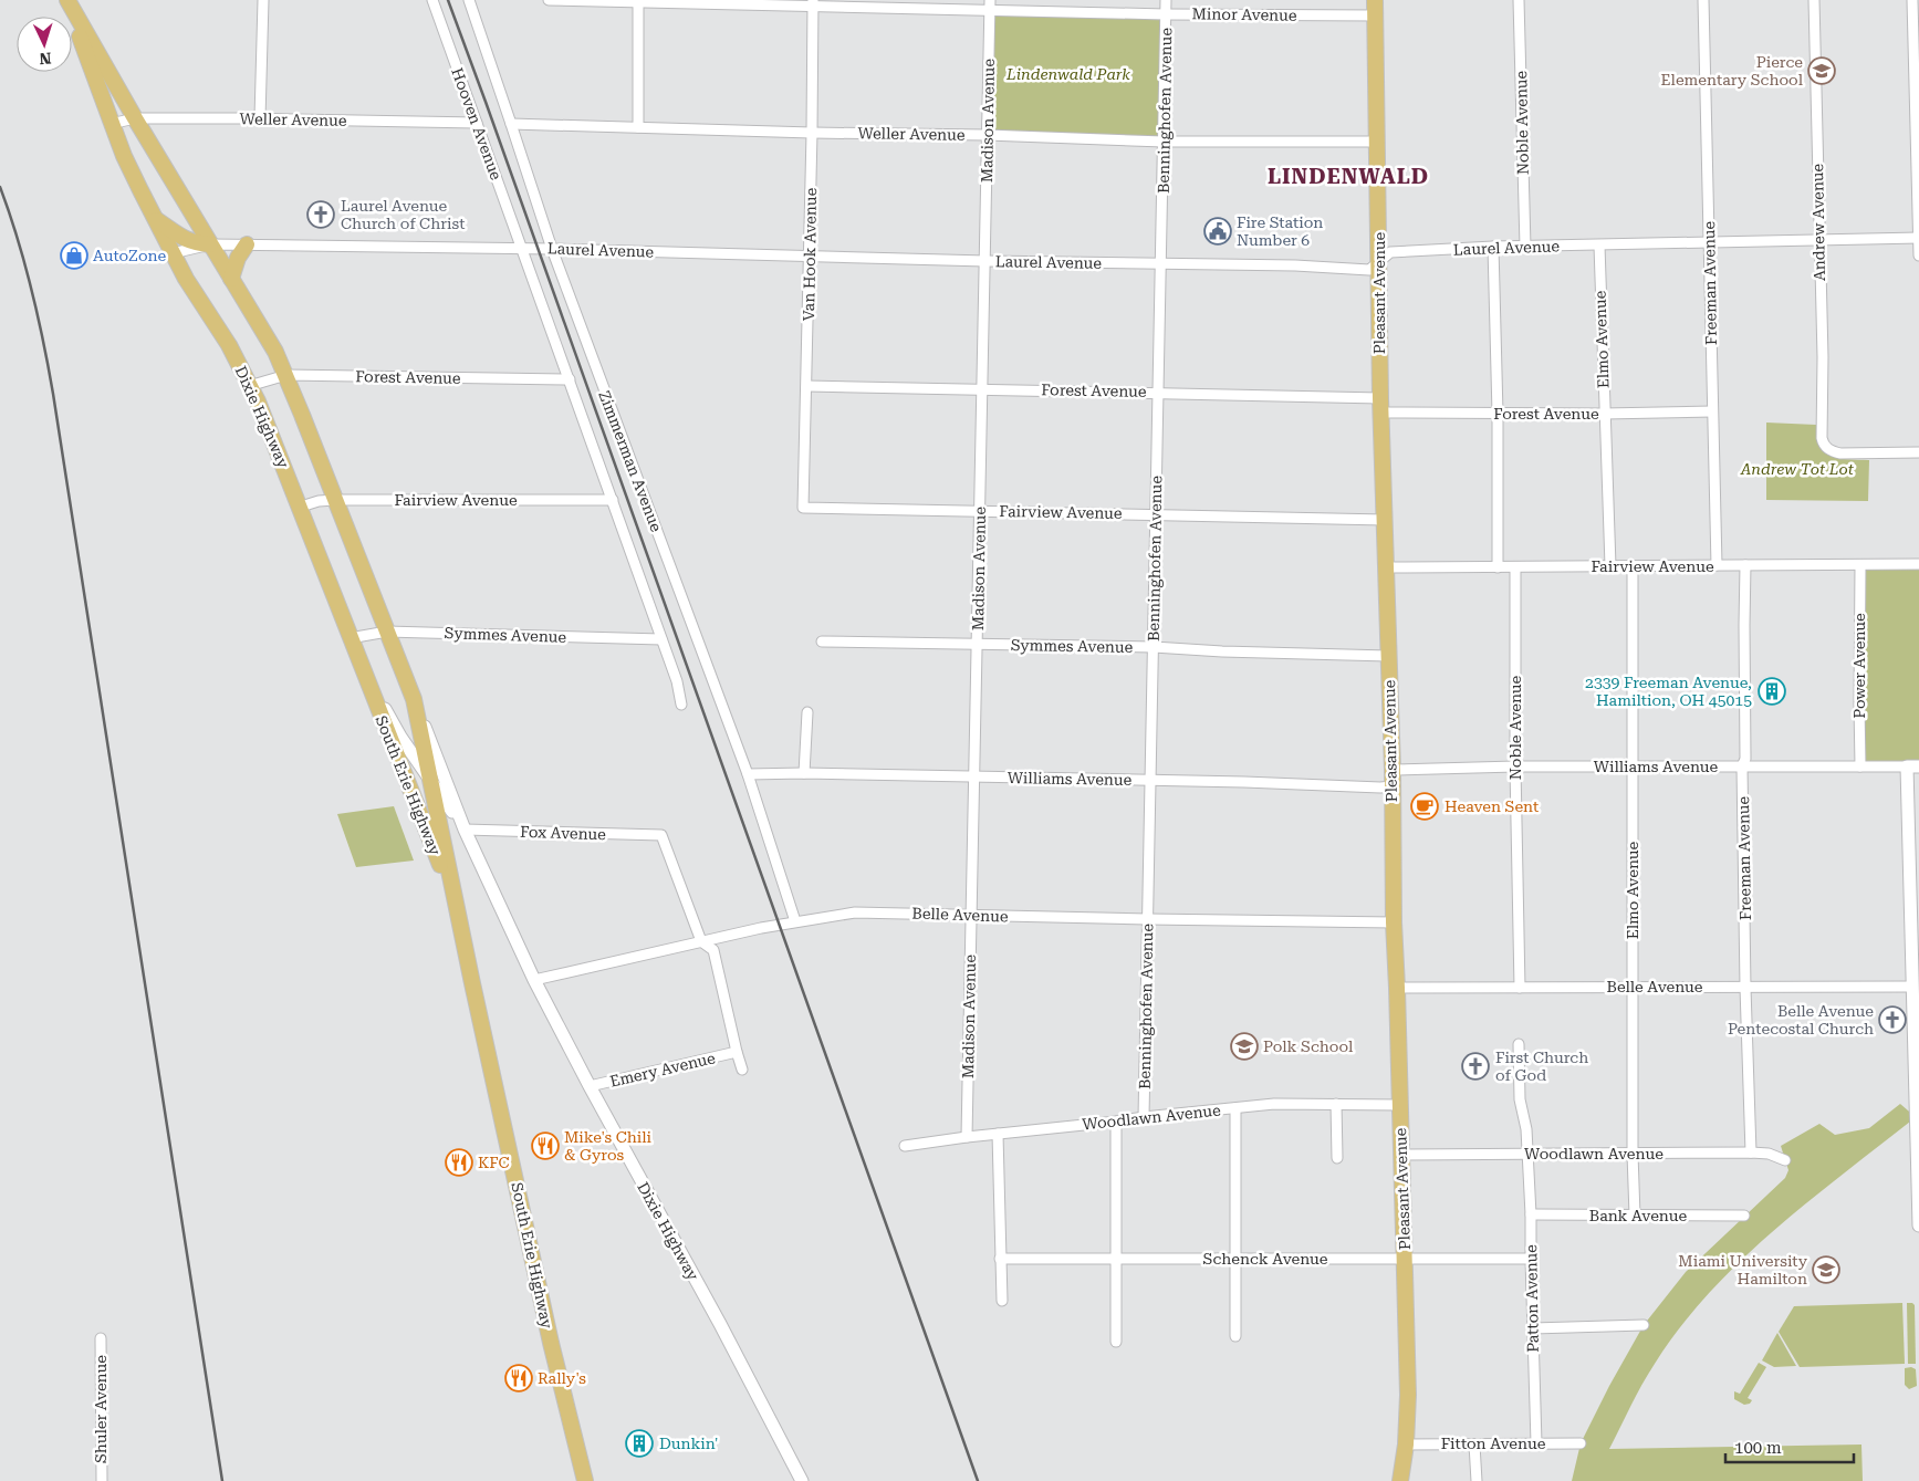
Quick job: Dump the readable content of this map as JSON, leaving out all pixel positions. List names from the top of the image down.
{
  "streets": {
    "main road": ["Pleasant Avenue", "Dixie Highway", "South Erie Highway"],
    "street": [
      "Minor Avenue",
      "Benninghofen Avenue",
      "Weller Avenue",
      "Madison Avenue",
      "Noble Avenue",
      "Hooven Avenue",
      "Andrew Avenue",
      "Laurel Avenue",
      "Van Hook Avenue",
      "Freeman Avenue",
      "Elmo Avenue",
      "Forest Avenue",
      "Zimmerman Avenue",
      "Fairview Avenue",
      "Symmes Avenue",
      "Power Avenue",
      "Williams Avenue",
      "Fox Avenue",
      "Belle Avenue",
      "Emery Avenue",
      "Woodlawn Avenue",
      "Bank Avenue",
      "Schenck Avenue",
      "Patton Avenue",
      "Shuler Avenue",
      "Fitton Avenue"
    ]
  },
  "crossings": [
    ["Minor Avenue", "Benninghofen Avenue"],
    ["Minor Avenue", "Madison Avenue"],
    ["Minor Avenue", "Van Hook Avenue"],
    ["Minor Avenue", "Pleasant Avenue"],
    ["Benninghofen Avenue", "Weller Avenue"],
    ["Benninghofen Avenue", "Laurel Avenue"],
    ["Benninghofen Avenue", "Forest Avenue"],
    ["Benninghofen Avenue", "Fairview Avenue"],
    ["Benninghofen Avenue", "Symmes Avenue"],
    ["Benninghofen Avenue", "Williams Avenue"],
    ["Benninghofen Avenue", "Belle Avenue"],
    ["Benninghofen Avenue", "Woodlawn Avenue"],
    ["Weller Avenue", "Madison Avenue"],
    ["Weller Avenue", "Hooven Avenue"],
    ["Weller Avenue", "Van Hook Avenue"],
    ["Weller Avenue", "Pleasant Avenue"],
    ["Weller Avenue", "Dixie Highway"],
    ["Weller Avenue", "Zimmerman Avenue"],
    ["Madison Avenue", "Laurel Avenue"],
    ["Madison Avenue", "Forest Avenue"],
    ["Madison Avenue", "Fairview Avenue"],
    ["Madison Avenue", "Symmes Avenue"],
    ["Madison Avenue", "Williams Avenue"],
    ["Madison Avenue", "Belle Avenue"],
    ["Madison Avenue", "Woodlawn Avenue"],
    ["Noble Avenue", "Laurel Avenue"],
    ["Noble Avenue", "Fairview Avenue"],
    ["Noble Avenue", "Williams Avenue"],
    ["Noble Avenue", "Belle Avenue"],
    ["Hooven Avenue", "Laurel Avenue"],
    ["Hooven Avenue", "Zimmerman Avenue"],
    ["Andrew Avenue", "Laurel Avenue"],
    ["Laurel Avenue", "Van Hook Avenue"],
    ["Laurel Avenue", "Freeman Avenue"],
    ["Laurel Avenue", "Pleasant Avenue"],
    ["Laurel Avenue", "Elmo Avenue"],
    ["Laurel Avenue", "Dixie Highway"],
    ["Laurel Avenue", "Zimmerman Avenue"],
    ["Van Hook Avenue", "Forest Avenue"],
    ["Van Hook Avenue", "Fairview Avenue"],
    ["Freeman Avenue", "Forest Avenue"],
    ["Freeman Avenue", "Fairview Avenue"],
    ["Freeman Avenue", "Williams Avenue"],
    ["Freeman Avenue", "Belle Avenue"],
    ["Freeman Avenue", "Woodlawn Avenue"],
    ["Pleasant Avenue", "Forest Avenue"],
    ["Pleasant Avenue", "Fairview Avenue"],
    ["Pleasant Avenue", "Symmes Avenue"],
    ["Pleasant Avenue", "Williams Avenue"],
    ["Pleasant Avenue", "Belle Avenue"],
    ["Pleasant Avenue", "Woodlawn Avenue"],
    ["Pleasant Avenue", "Schenck Avenue"],
    ["Pleasant Avenue", "Fitton Avenue"],
    ["Elmo Avenue", "Forest Avenue"],
    ["Elmo Avenue", "Fairview Avenue"],
    ["Elmo Avenue", "Williams Avenue"],
    ["Elmo Avenue", "Belle Avenue"],
    ["Elmo Avenue", "Woodlawn Avenue"],
    ["Elmo Avenue", "Bank Avenue"],
    ["Forest Avenue", "Dixie Highway"],
    ["Forest Avenue", "Zimmerman Avenue"],
    ["Dixie Highway", "Fairview Avenue"],
    ["Dixie Highway", "Symmes Avenue"],
    ["Dixie Highway", "South Erie Highway"],
    ["Dixie Highway", "Fox Avenue"],
    ["Dixie Highway", "Belle Avenue"],
    ["Dixie Highway", "Emery Avenue"],
    ["Zimmerman Avenue", "Fairview Avenue"],
    ["Zimmerman Avenue", "Symmes Avenue"],
    ["Zimmerman Avenue", "Williams Avenue"],
    ["Zimmerman Avenue", "Belle Avenue"],
    ["Fairview Avenue", "Power Avenue"],
    ["Power Avenue", "Williams Avenue"],
    ["Fox Avenue", "Belle Avenue"],
    ["Woodlawn Avenue", "Patton Avenue"],
    ["Bank Avenue", "Patton Avenue"],
    ["Schenck Avenue", "Patton Avenue"],
    ["Patton Avenue", "Fitton Avenue"]
  ],
  "districts": ["LINDENWALD"],
  "parks": ["Lindenwald Park", "Andrew Tot Lot"],
  "places": {
    "school or university": ["Pierce Elementary School", "Polk School", "Miami University Hamilton"],
    "church": ["Laurel Avenue Church of Christ", "Belle Avenue Pentecostal Church", "First Church of God"],
    "public building": ["Fire Station Number 6"],
    "shop": ["AutoZone"],
    "building": ["2339 Freeman Avenue, Hamiltion, OH 45015", "Dunkin'"],
    "cafe": ["Heaven Sent"],
    "restaurant": ["Mike's Chili & Gyros", "KFC", "Rally's"]
  },
  "scale_bar": "100 m",
  "north": "bottom"
}
